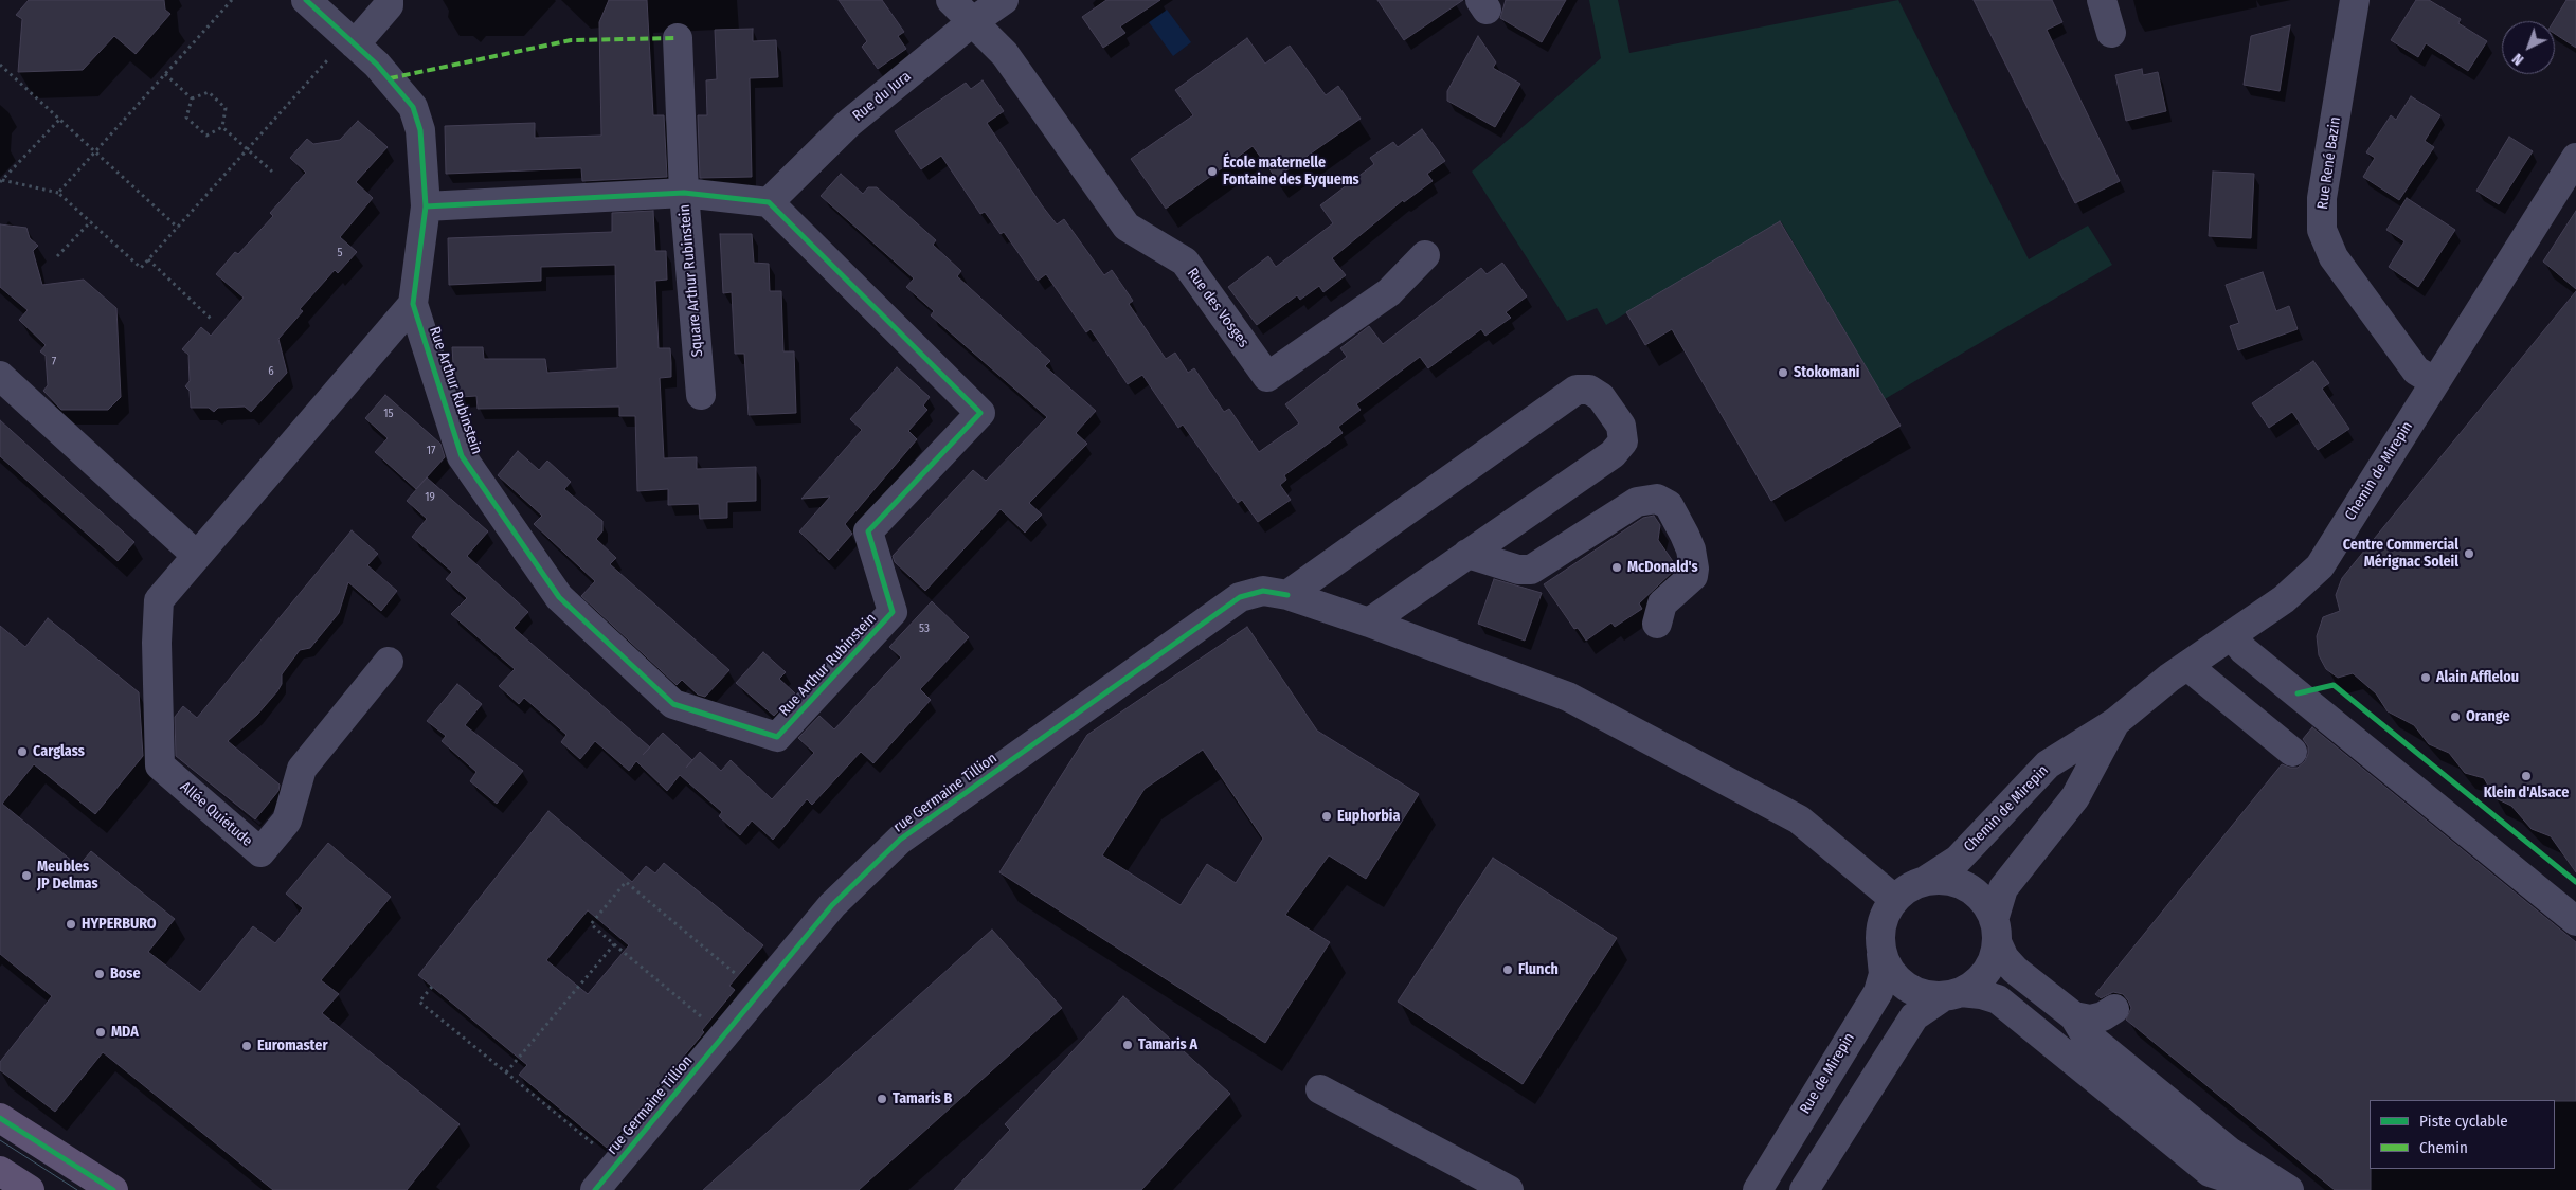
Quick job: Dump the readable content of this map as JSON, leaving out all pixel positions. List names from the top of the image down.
{
  "streets": {
    "street": [
      "Rue du Jura",
      "Rue René Bazin",
      "Square Arthur Rubinstein",
      "Rue des Vosges",
      "Rue Arthur Rubinstein",
      "Chemin de Mirepin",
      "rue Germaine Tillion",
      "Allée Quiétude",
      "Rue de Mirepin"
    ]
  },
  "crossings": [
    ["Rue du Jura", "Rue des Vosges"],
    ["Rue du Jura", "Rue Arthur Rubinstein"],
    ["Rue René Bazin", "Chemin de Mirepin"],
    ["Chemin de Mirepin", "rue Germaine Tillion"],
    ["Chemin de Mirepin", "Rue de Mirepin"],
    ["rue Germaine Tillion", "Rue de Mirepin"]
  ],
  "places": [
    "École maternelle Fontaine des Eyquems",
    "Stokomani",
    "Centre Commercial Mérignac Soleil",
    "McDonald's",
    "Alain Afflelou",
    "Orange",
    "Carglass",
    "Klein d'Alsace",
    "Euphorbia",
    "Meubles JP Delmas",
    "HYPERBURO",
    "Flunch",
    "Bose",
    "MDA",
    "Tamaris A",
    "Euromaster",
    "Tamaris B"
  ],
  "house_numbers": [
    "5",
    "7",
    "6",
    "15",
    "17",
    "19",
    "53"
  ],
  "legend": ["Piste cyclable", "Chemin"],
  "north": "bottom left"
}
